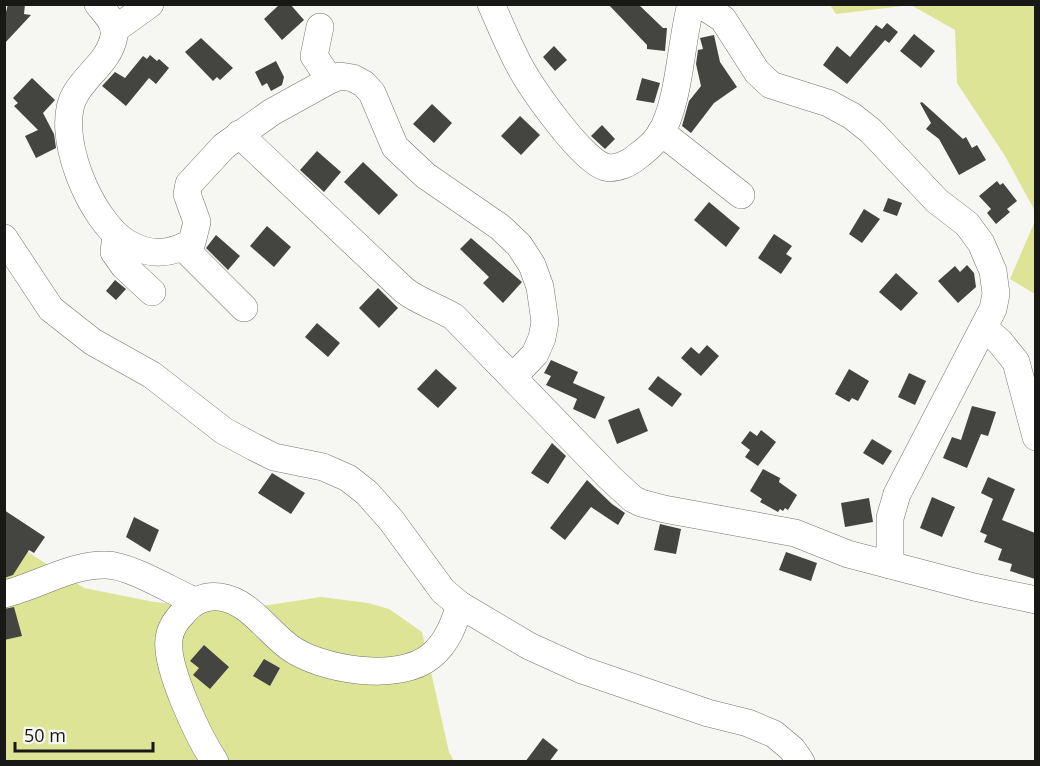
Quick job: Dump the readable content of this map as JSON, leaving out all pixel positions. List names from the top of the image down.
{
  "scale_bar": "50 m"
}
